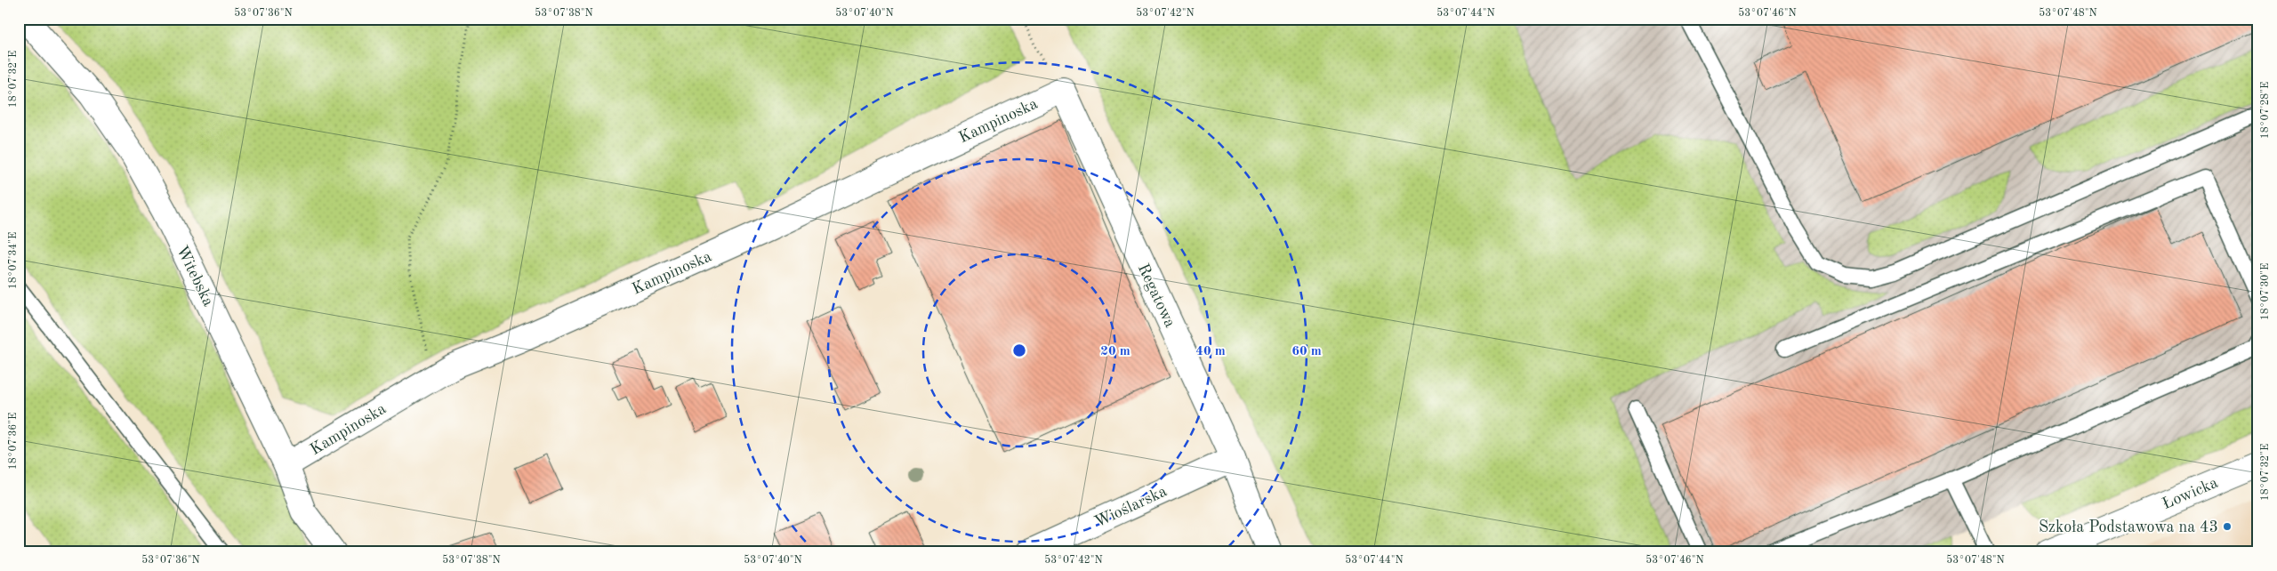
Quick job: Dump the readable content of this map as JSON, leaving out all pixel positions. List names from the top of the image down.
{
  "streets": {
    "street": [
      "Kampinoska",
      "Witebska",
      "Regatowa",
      "Łowicka",
      "Wioślarska"
    ]
  },
  "crossings": [
    ["Kampinoska", "Witebska"],
    ["Kampinoska", "Regatowa"],
    ["Regatowa", "Wioślarska"]
  ],
  "places": ["Szkoła Podstawowa na 43"],
  "coordinates": [
    "53°07'36\"N",
    "53°07'38\"N",
    "53°07'40\"N",
    "53°07'42\"N",
    "53°07'44\"N",
    "53°07'46\"N",
    "53°07'48\"N",
    "18°07'32\"E",
    "18°07'28\"E",
    "18°07'34\"E",
    "18°07'30\"E",
    "18°07'36\"E"
  ],
  "rings": ["20 m", "40 m", "60 m"]
}
